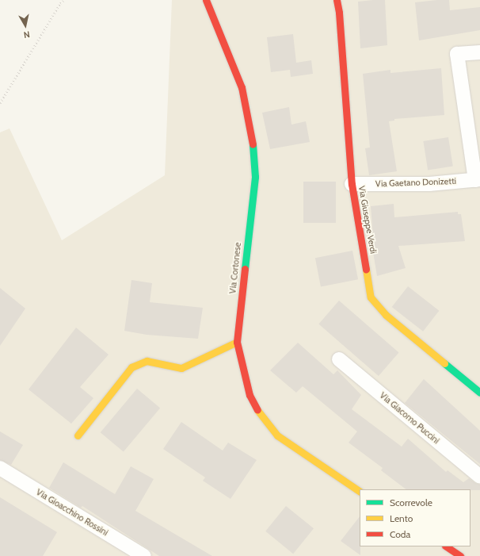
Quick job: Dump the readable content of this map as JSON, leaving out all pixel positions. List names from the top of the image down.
{
  "streets": {
    "street": [
      "Via Gaetano Donizetti",
      "Via Giuseppe Verdi",
      "Via Cortonese",
      "Via Giacomo Puccini",
      "Via Gioacchino Rossini"
    ]
  },
  "crossings": [
    ["Via Gaetano Donizetti", "Via Giuseppe Verdi"]
  ],
  "legend": ["Scorrevole", "Lento", "Coda"],
  "north": "bottom"
}
